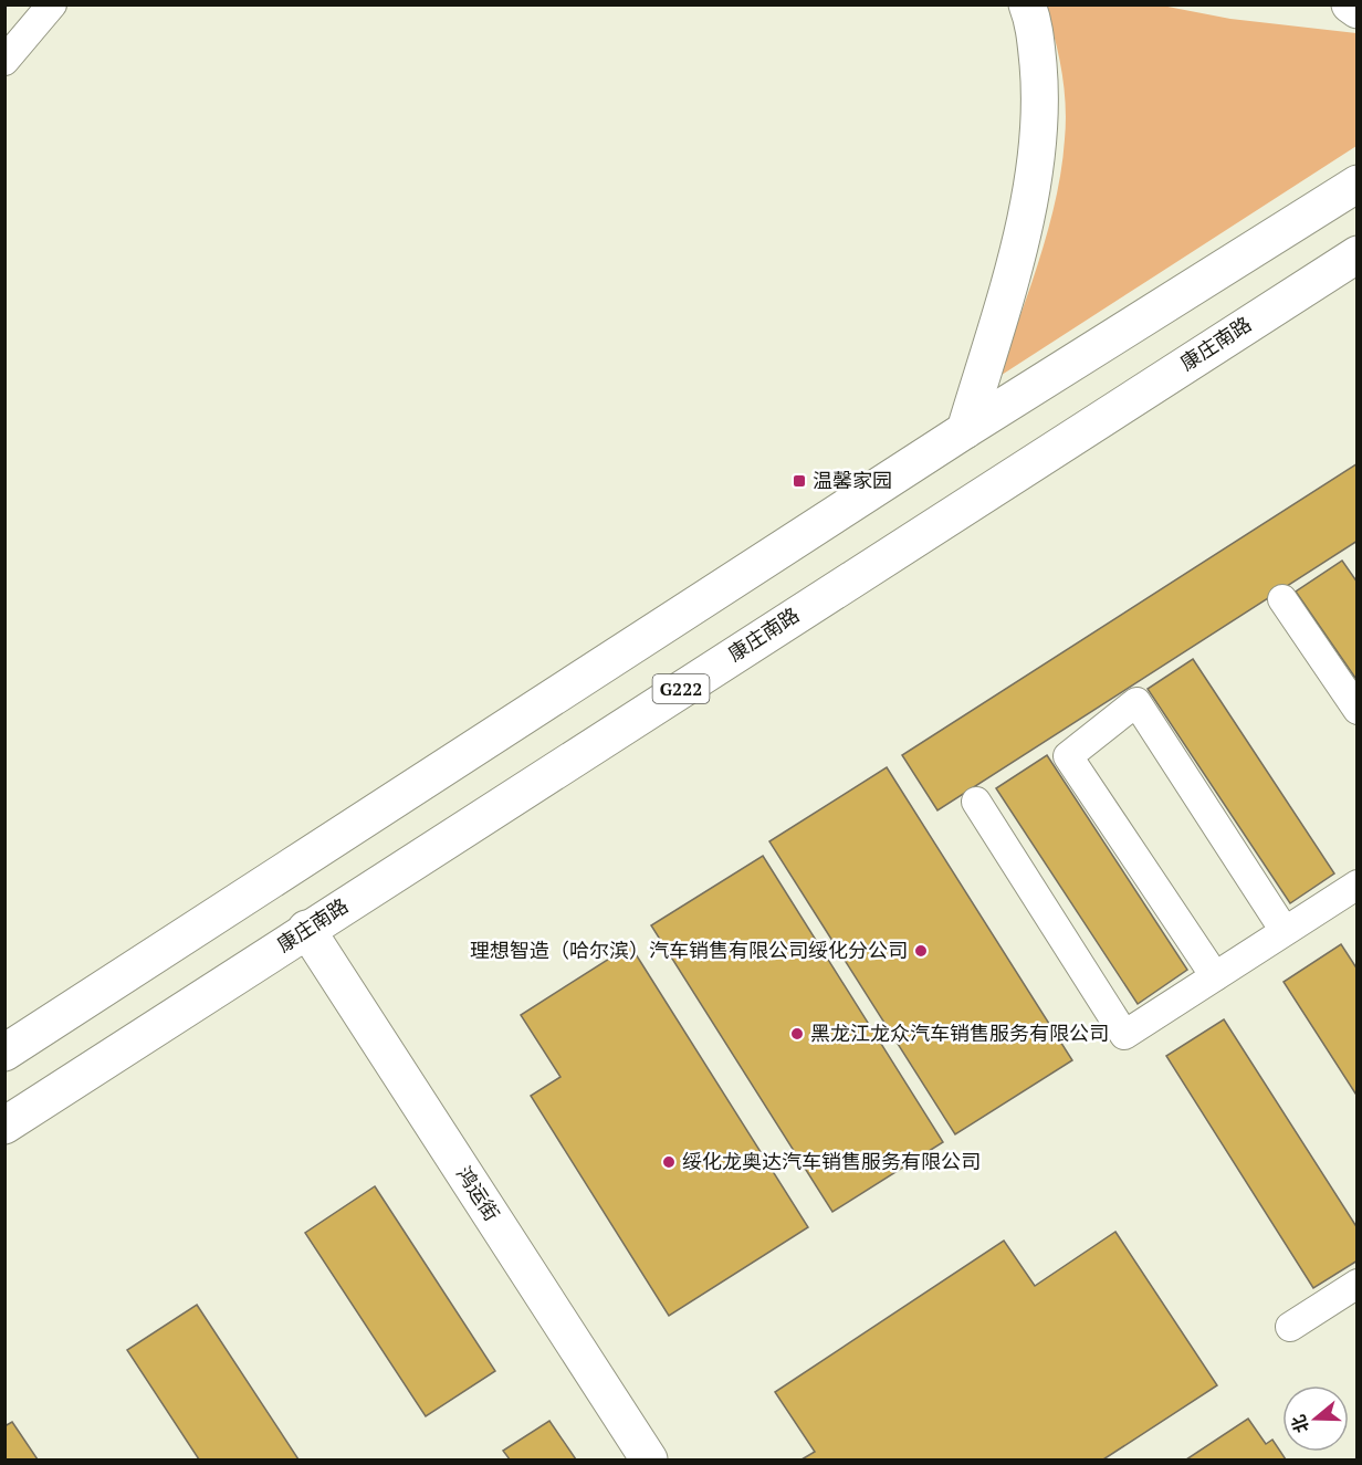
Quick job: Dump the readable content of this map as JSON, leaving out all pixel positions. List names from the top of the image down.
{
  "streets": {
    "main road": ["康庄南路", "G222", "鸿运街"]
  },
  "crossings": [
    ["康庄南路", "鸿运街"]
  ],
  "places": {
    "transit": ["温馨家园"],
    "other": ["理想智造（哈尔滨）汽车销售有限公司绥化分公司", "黑龙江龙众汽车销售服务有限公司", "绥化龙奥达汽车销售服务有限公司"]
  },
  "north": "left"
}
